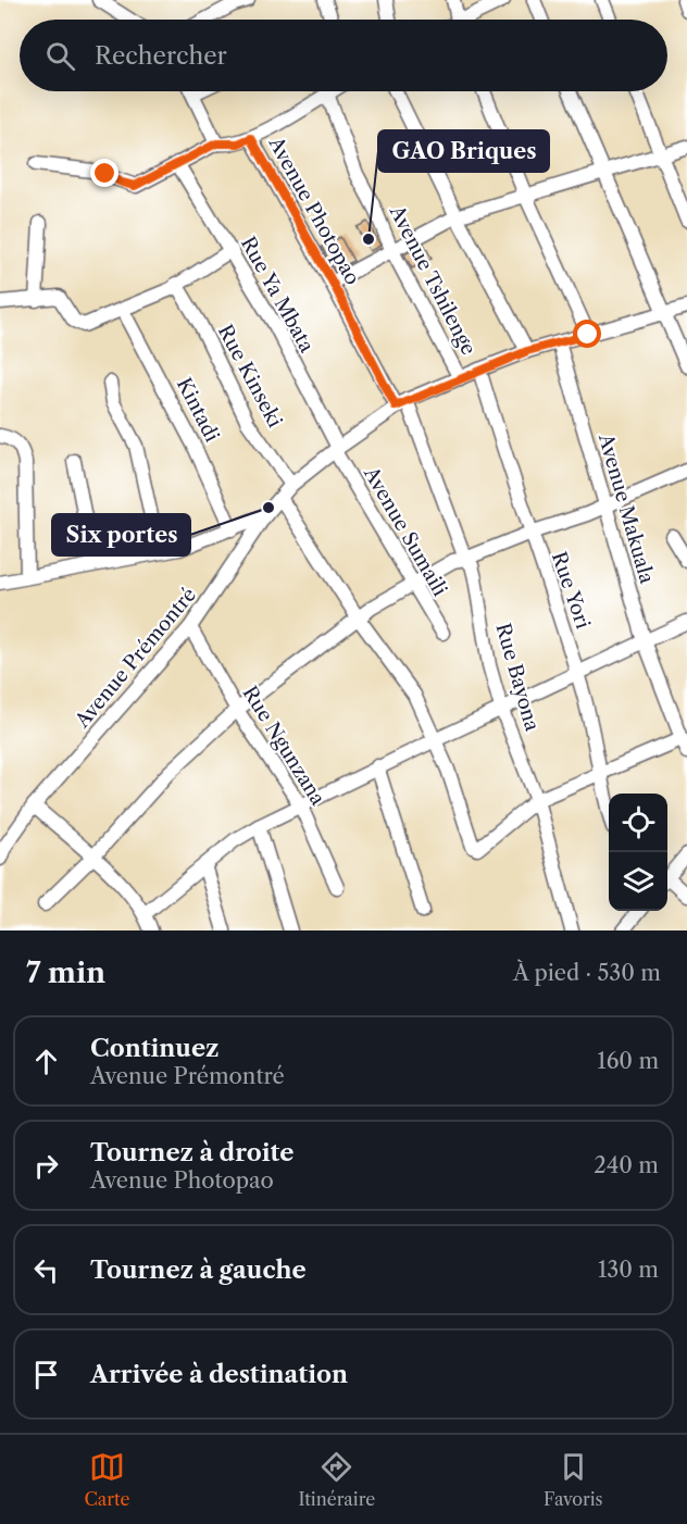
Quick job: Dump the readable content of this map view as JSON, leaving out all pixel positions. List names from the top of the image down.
{
  "streets": {
    "street": [
      "Avenue Photopao",
      "Avenue Tshilenge",
      "Rue Ya Mbata",
      "Rue Kinseki",
      "Kintadi",
      "Avenue Makuala",
      "Avenue Sumaili",
      "Rue Yori",
      "Avenue Prémontré",
      "Rue Bayona",
      "Rue Ngunzana"
    ]
  },
  "crossings": [
    ["Avenue Photopao", "Avenue Prémontré"],
    ["Avenue Photopao", "Rue Bayona"],
    ["Avenue Tshilenge", "Avenue Prémontré"],
    ["Rue Ya Mbata", "Avenue Sumaili"],
    ["Rue Ya Mbata", "Avenue Prémontré"],
    ["Rue Kinseki", "Avenue Prémontré"],
    ["Avenue Makuala", "Avenue Prémontré"],
    ["Avenue Sumaili", "Avenue Prémontré"],
    ["Rue Yori", "Avenue Prémontré"],
    ["Avenue Prémontré", "Rue Bayona"],
    ["Avenue Prémontré", "Rue Ngunzana"]
  ],
  "places": ["GAO Briques", "Six portes"],
  "page": {
    "search": "Rechercher",
    "heading": ["7 min", "À pied · 530 m"],
    "list": [
      ["Continuez", "Avenue Prémontré", "160 m"],
      ["Tournez à droite", "Avenue Photopao", "240 m"],
      ["Tournez à gauche", "130 m"],
      "Arrivée à destination"
    ],
    "nav": ["Carte", "Itinéraire", "Favoris"]
  }
}
